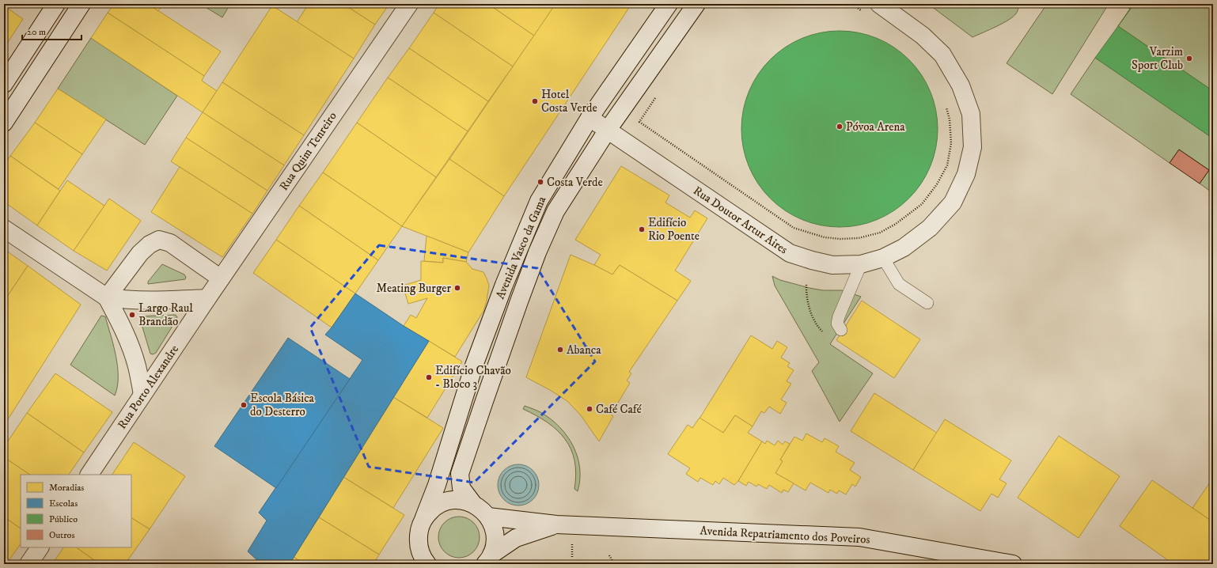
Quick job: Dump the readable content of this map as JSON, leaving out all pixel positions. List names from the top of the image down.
{
  "streets": {
    "street": [
      "Rua Quim Tenreiro",
      "Rua Doutor Artur Aires",
      "Avenida Vasco da Gama",
      "Rua Porto Alexandre",
      "Avenida Repatriamento dos Poveiros"
    ]
  },
  "crossings": [
    ["Rua Quim Tenreiro", "Rua Porto Alexandre"],
    ["Rua Doutor Artur Aires", "Avenida Vasco da Gama"]
  ],
  "places": [
    "Varzim Sport Club",
    "Hotel Costa Verde",
    "Póvoa Arena",
    "Costa Verde",
    "Edifício Rio Poente",
    "Meating Burger",
    "Largo Raul Brandão",
    "Abanca",
    "Edifício Chavão - Bloco 3",
    "Escola Básica do Desterro",
    "Café Café"
  ],
  "legend": [
    "Moradias",
    "Escolas",
    "Público",
    "Outros"
  ],
  "scale_bar": "20 m"
}
